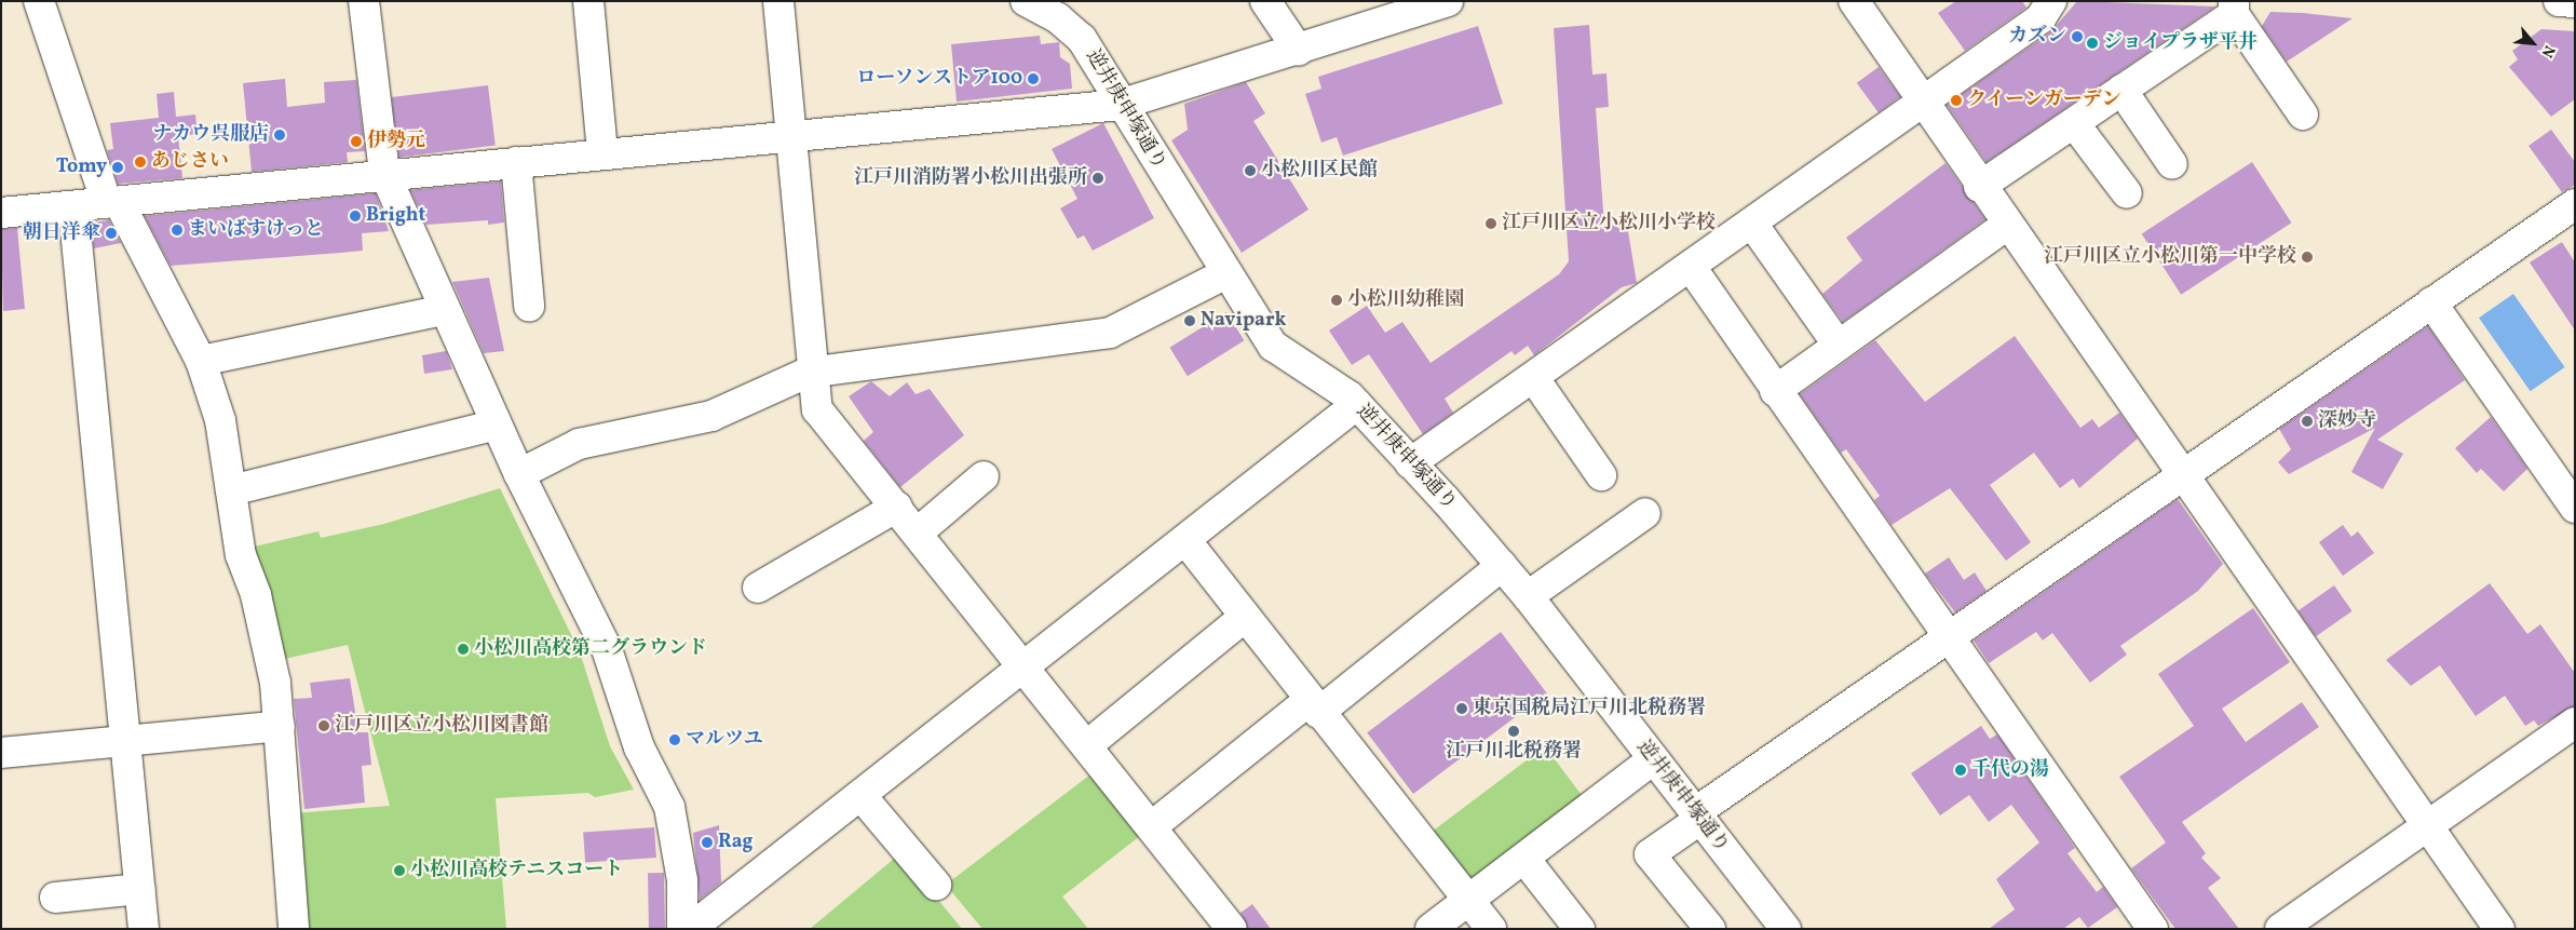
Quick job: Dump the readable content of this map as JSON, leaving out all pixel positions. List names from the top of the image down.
{
  "streets": {
    "street": ["逆井庚申塚通り"]
  },
  "places": [
    "カズン",
    "ジョイプラザ平井",
    "ローソンストア100",
    "クイーンガーデン",
    "ナカウ呉服店",
    "伊勢元",
    "あじさい",
    "Tomy",
    "小松川区民館",
    "江戸川消防署小松川出張所",
    "Bright",
    "江戸川区立小松川小学校",
    "まいばすけっと",
    "朝日洋傘",
    "江戸川区立小松川第一中学校",
    "小松川幼稚園",
    "Navipark",
    "深妙寺",
    "小松川高校第二グラウンド",
    "東京国税局江戸川北税務署",
    "江戸川区立小松川図書館",
    "江戸川北税務署",
    "マルツユ",
    "千代の湯",
    "Rag",
    "小松川高校テニスコート"
  ],
  "north": "bottom right"
}
